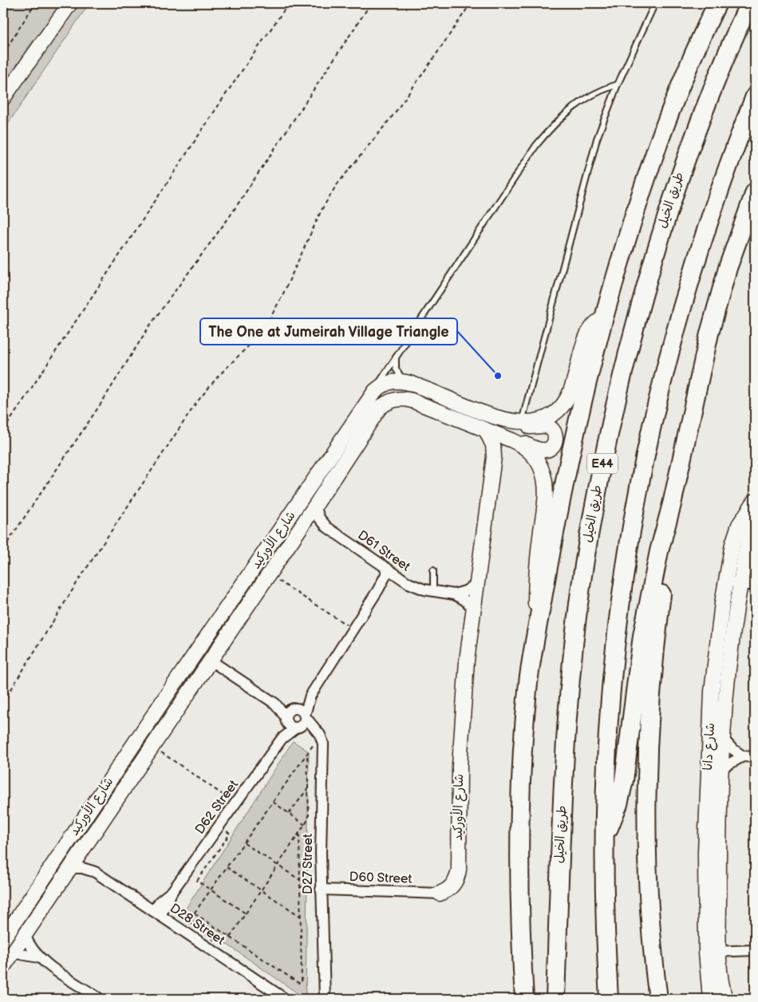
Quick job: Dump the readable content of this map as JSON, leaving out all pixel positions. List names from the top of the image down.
{
  "streets": {
    "highway": ["طريق الخيل", "E44"],
    "street": [
      "شارع الأوركيد",
      "D61 Street",
      "شارع دانا",
      "D62 Street",
      "D27 Street",
      "D60 Street",
      "D28 Street"
    ]
  },
  "crossings": [
    ["شارع الأوركيد", "D61 Street"],
    ["شارع الأوركيد", "D60 Street"],
    ["شارع الأوركيد", "D28 Street"],
    ["D62 Street", "D28 Street"],
    ["D27 Street", "D60 Street"]
  ],
  "places": ["The One at Jumeirah Village Triangle"]
}
